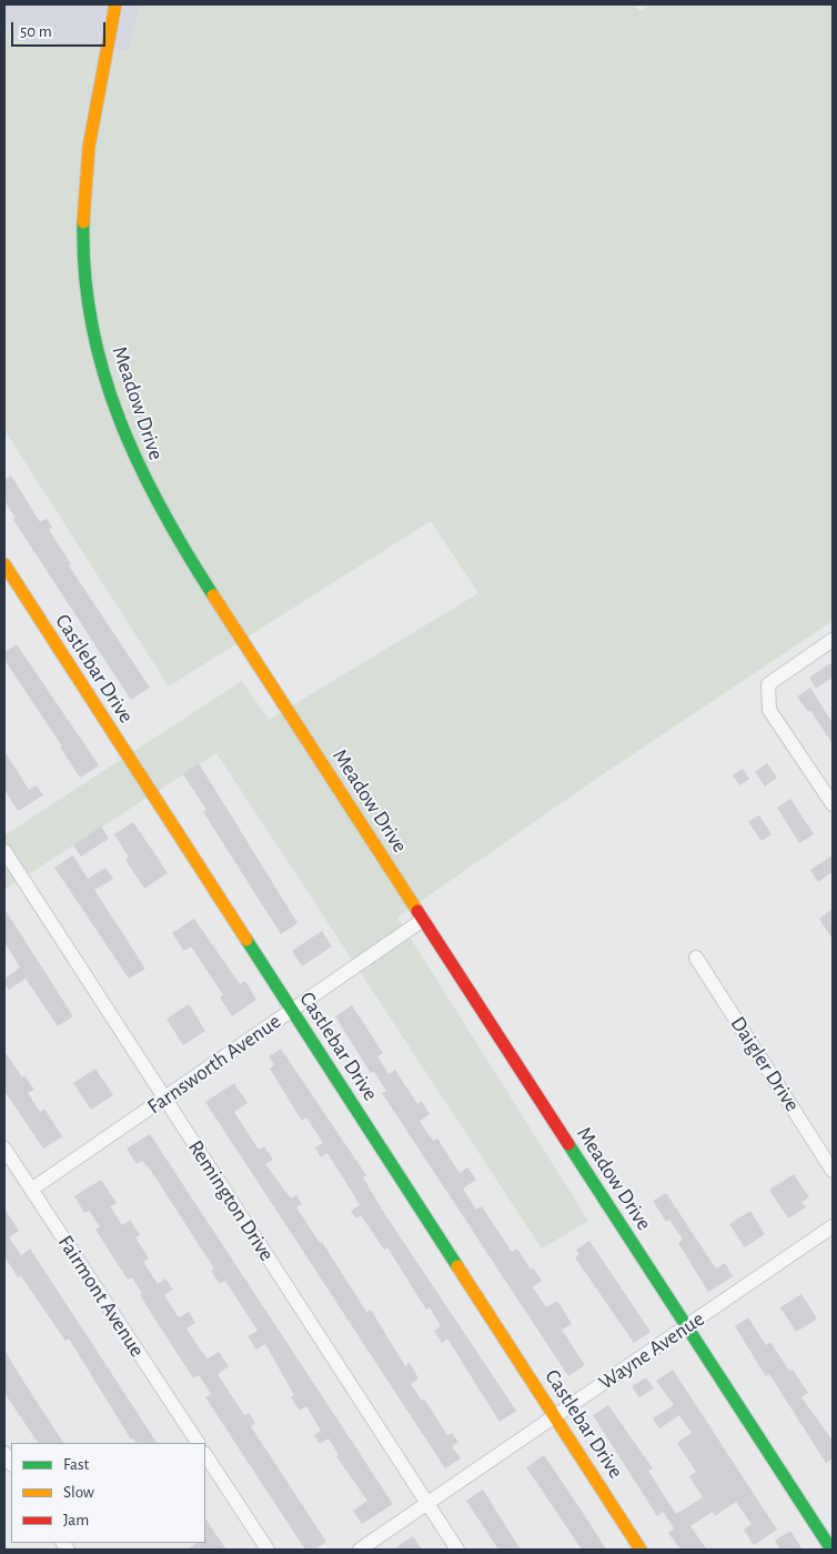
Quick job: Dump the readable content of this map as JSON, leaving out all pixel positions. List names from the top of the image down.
{
  "streets": {
    "street": [
      "Meadow Drive",
      "Castlebar Drive",
      "Farnsworth Avenue",
      "Daigler Drive",
      "Remington Drive",
      "Fairmont Avenue",
      "Wayne Avenue"
    ]
  },
  "crossings": [
    ["Meadow Drive", "Farnsworth Avenue"],
    ["Meadow Drive", "Wayne Avenue"],
    ["Castlebar Drive", "Farnsworth Avenue"],
    ["Castlebar Drive", "Wayne Avenue"],
    ["Farnsworth Avenue", "Remington Drive"],
    ["Farnsworth Avenue", "Fairmont Avenue"],
    ["Remington Drive", "Wayne Avenue"]
  ],
  "legend": ["Fast", "Slow", "Jam"],
  "scale_bar": "50 m"
}
